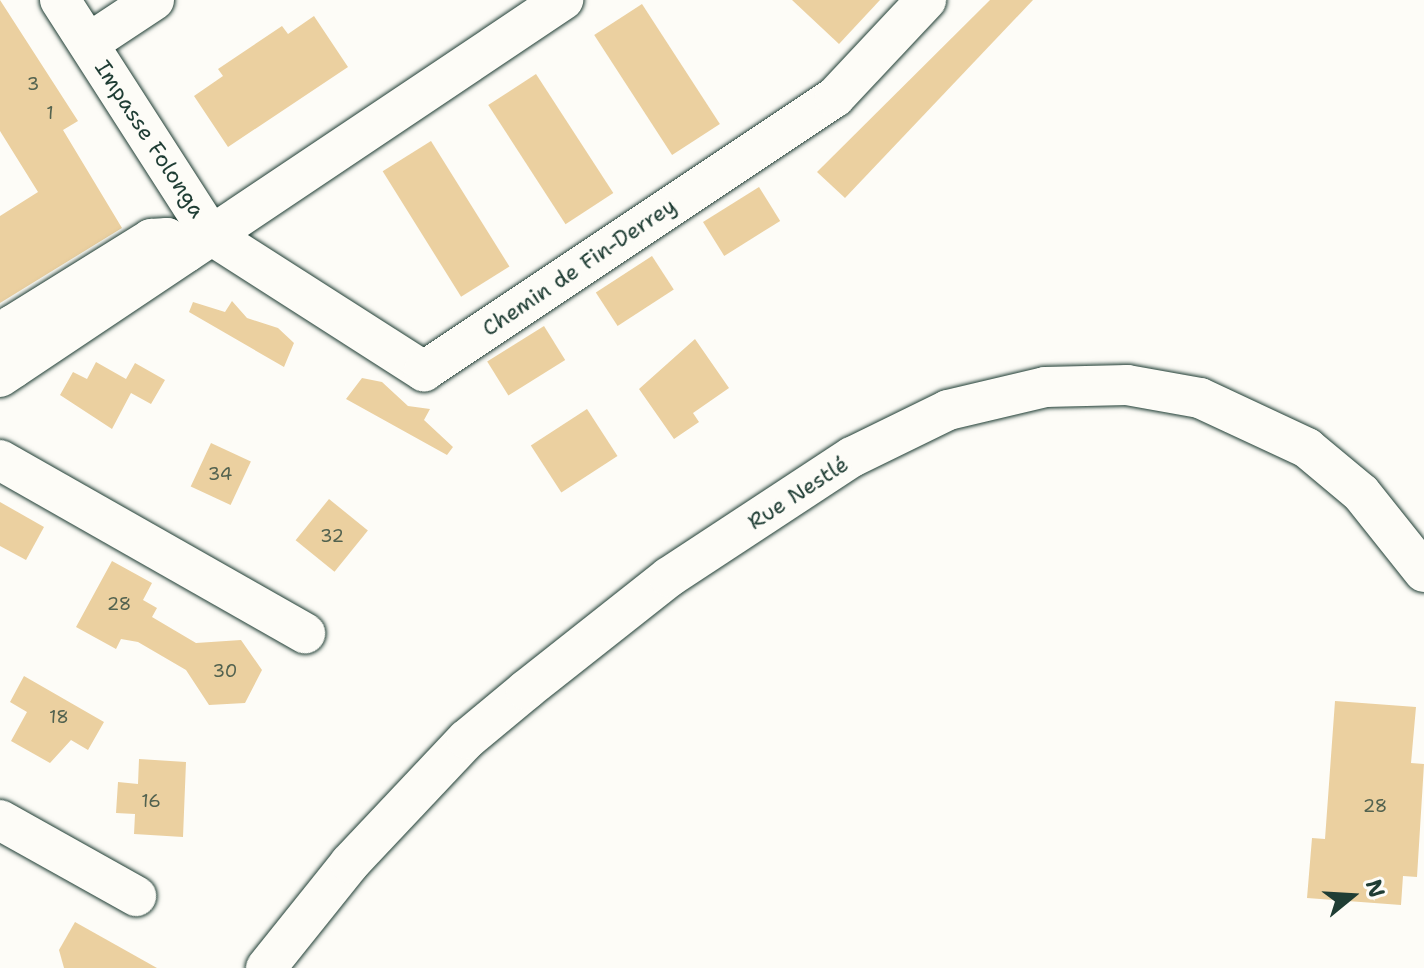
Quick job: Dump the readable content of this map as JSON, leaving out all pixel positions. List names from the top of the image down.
{
  "streets": {
    "street": ["Impasse Folonga", "Chemin de Fin-Derrey", "Rue Nestlé"]
  },
  "crossings": [
    ["Impasse Folonga", "Chemin de Fin-Derrey"]
  ],
  "house_numbers": [
    "3",
    "1",
    "34",
    "32",
    "28",
    "30",
    "18",
    "16",
    "28"
  ],
  "north": "right"
}
